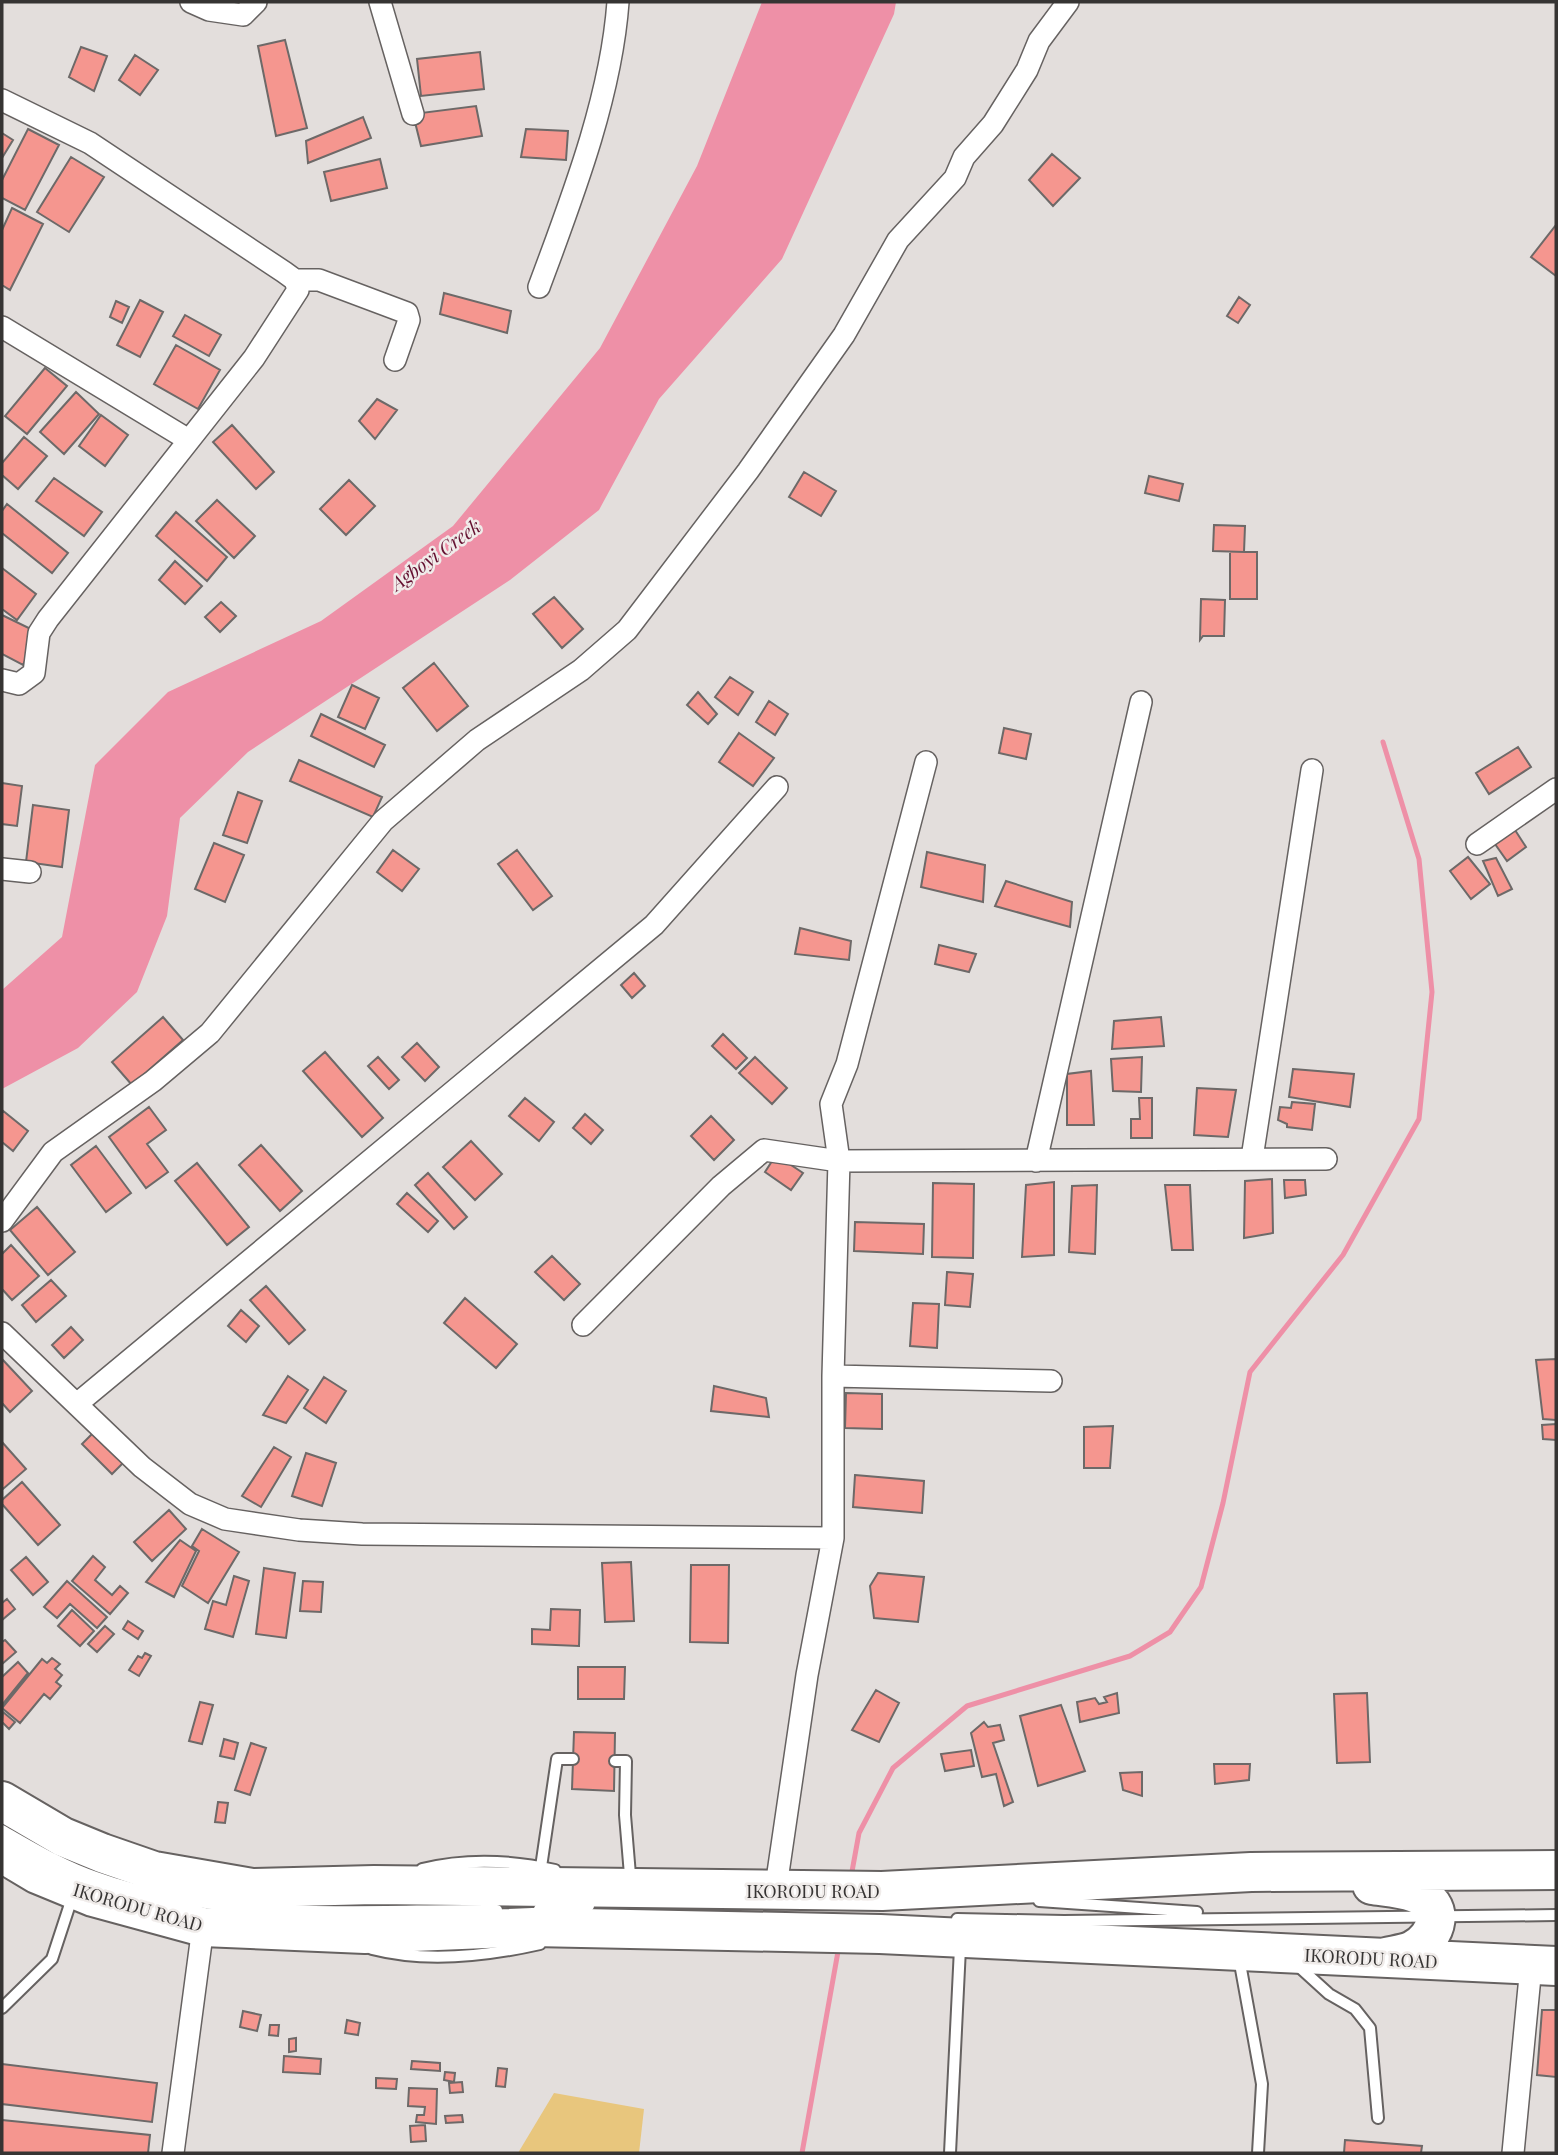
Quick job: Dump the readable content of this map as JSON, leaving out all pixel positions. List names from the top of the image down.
{
  "streets": {
    "highway": ["IKORODU ROAD"]
  },
  "water": ["Agboyi Creek"]
}
